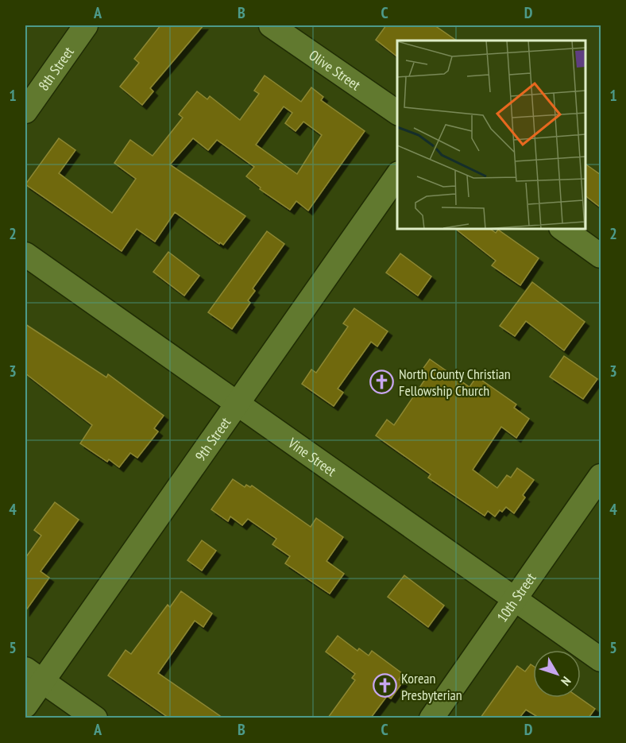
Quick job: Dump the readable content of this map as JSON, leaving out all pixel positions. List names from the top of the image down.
{
  "streets": {
    "street": [
      "8th Street",
      "Olive Street",
      "9th Street",
      "Vine Street",
      "10th Street"
    ]
  },
  "crossings": [
    ["9th Street", "Vine Street"],
    ["Vine Street", "10th Street"]
  ],
  "places": {
    "church": ["North County Christian Fellowship Church", "Korean Presbyterian"]
  },
  "north": "bottom right",
  "grid": {
    "columns": [
      "A",
      "B",
      "C",
      "D"
    ],
    "rows": [
      "1",
      "2",
      "3",
      "4",
      "5"
    ]
  }
}
